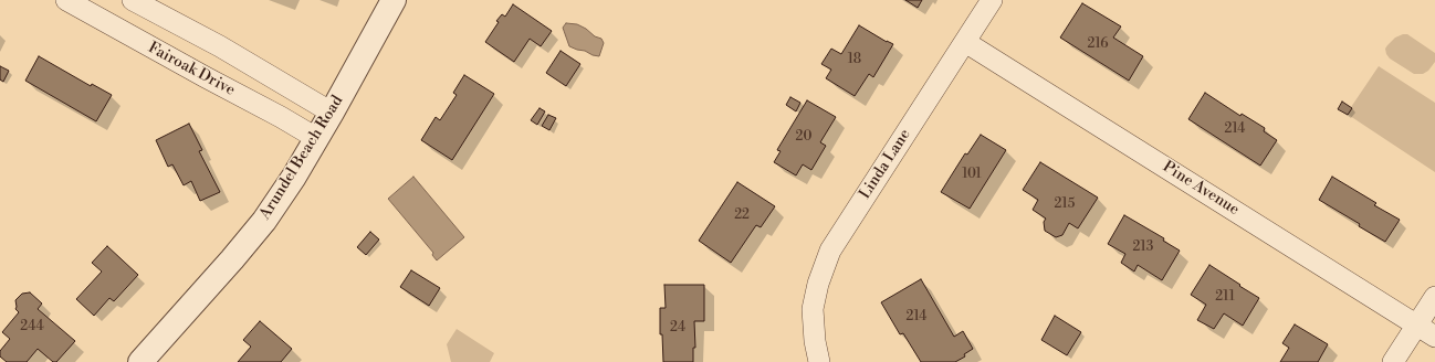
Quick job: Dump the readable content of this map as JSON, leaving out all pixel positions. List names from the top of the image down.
{
  "streets": {
    "street": [
      "Fairoak Drive",
      "Arundel Beach Road",
      "Linda Lane",
      "Pine Avenue"
    ]
  },
  "crossings": [
    ["Fairoak Drive", "Arundel Beach Road"],
    ["Linda Lane", "Pine Avenue"]
  ],
  "house_numbers": [
    "216",
    "18",
    "214",
    "20",
    "101",
    "215",
    "22",
    "213",
    "211",
    "214",
    "244",
    "24"
  ]
}
